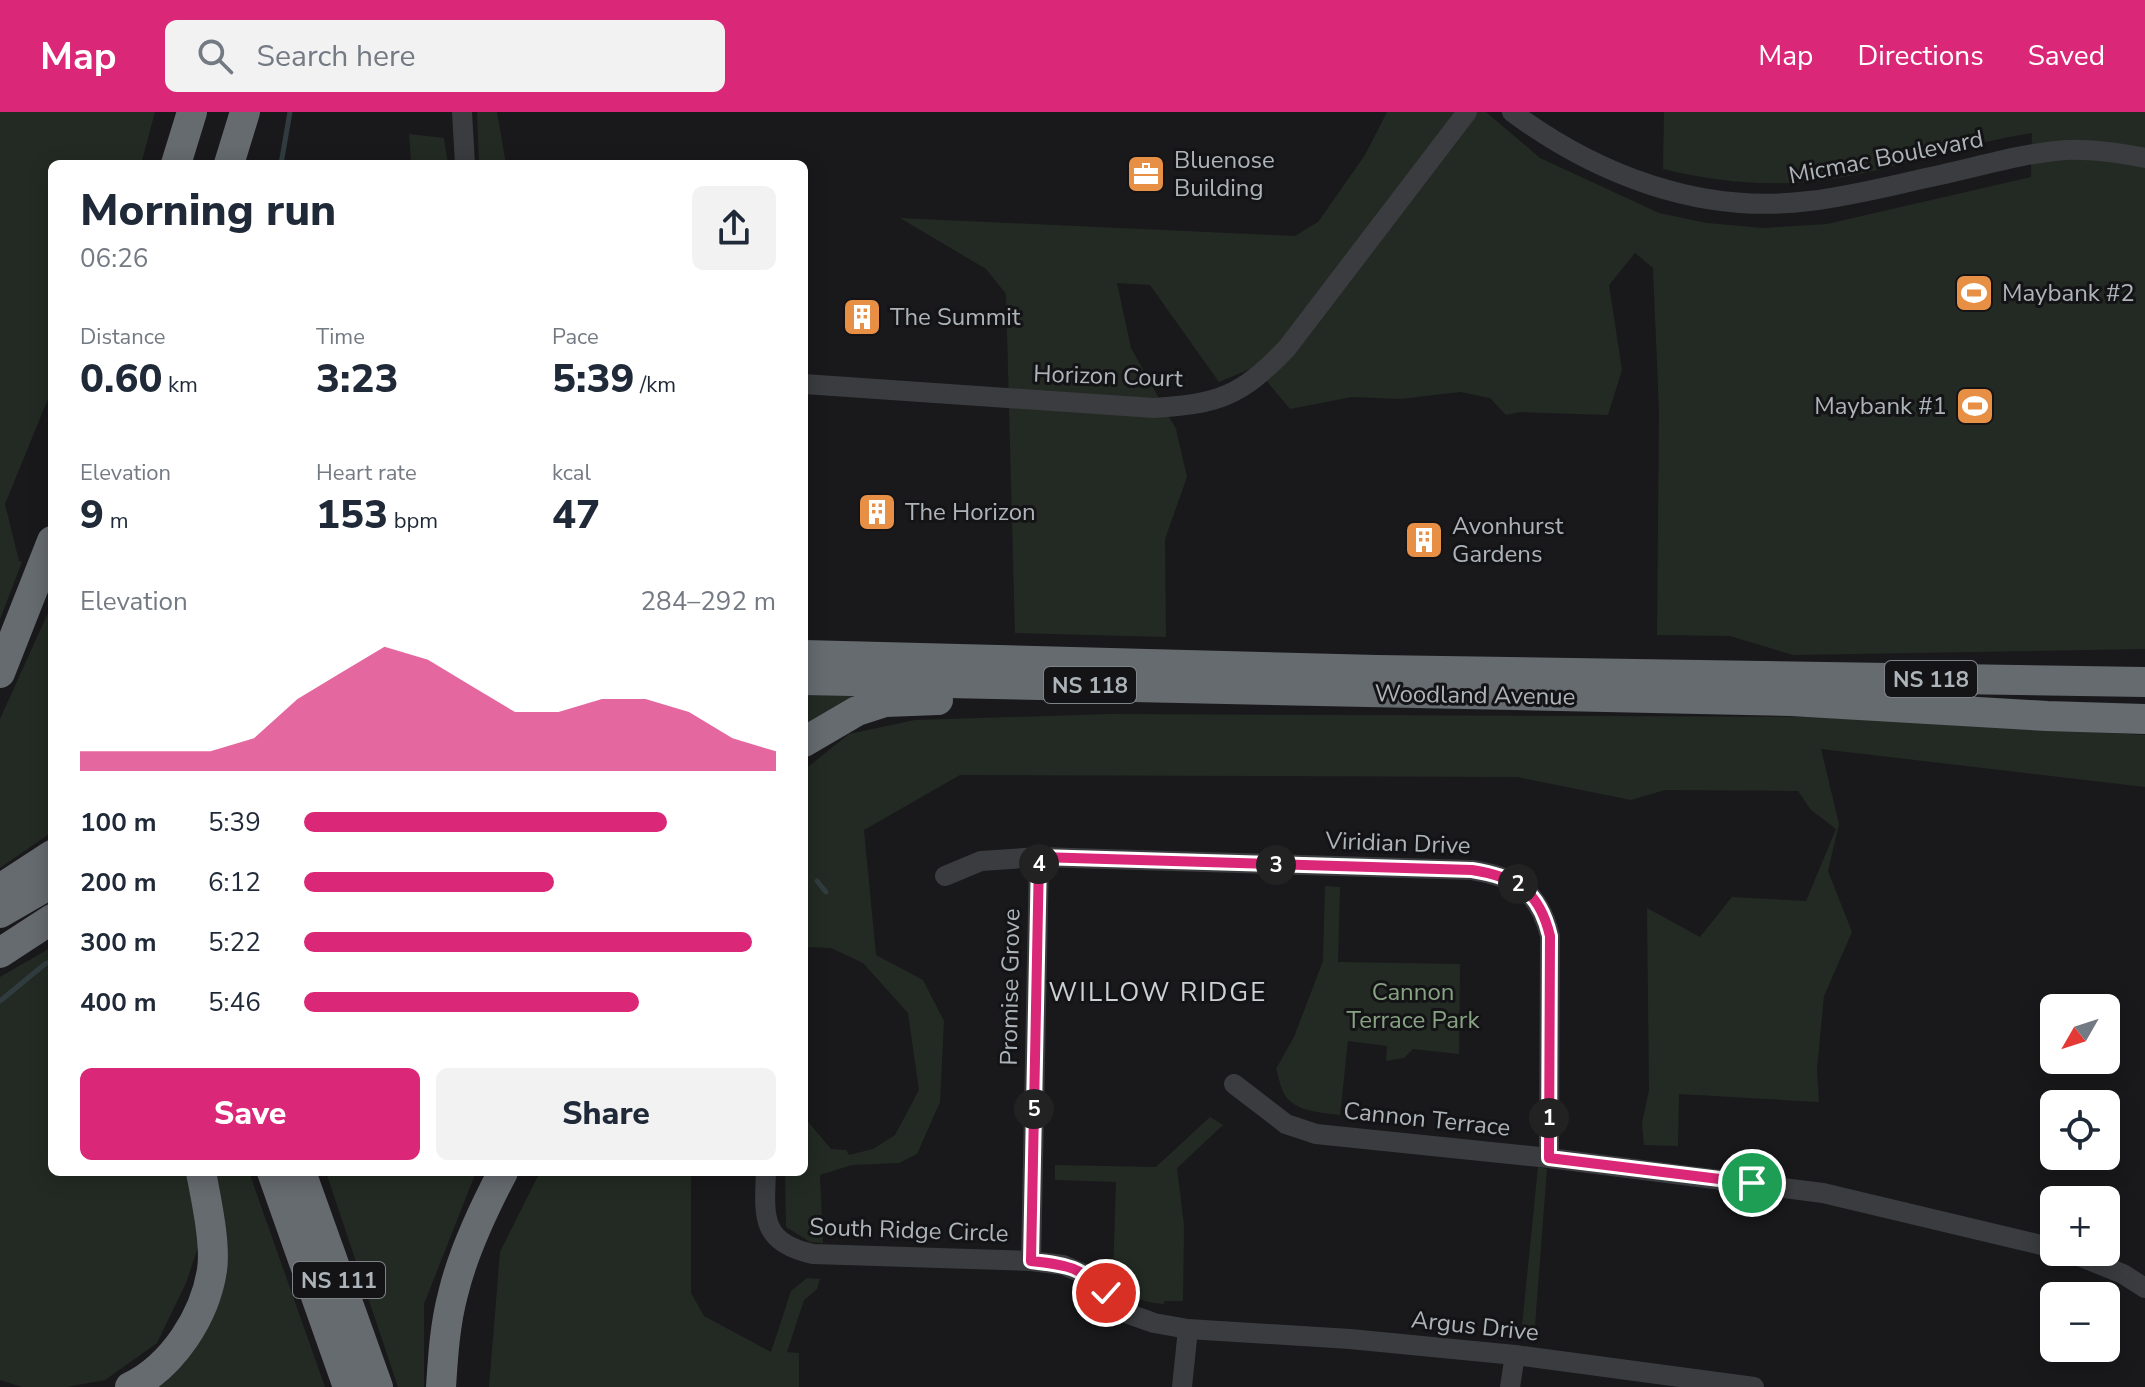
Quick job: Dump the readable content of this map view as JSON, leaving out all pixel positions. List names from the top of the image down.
{
  "streets": {
    "highway": ["NS 118", "Woodland Avenue", "NS 111"],
    "street": [
      "Micmac Boulevard",
      "Horizon Court",
      "Viridian Drive",
      "Promise Grove",
      "Cannon Terrace",
      "South Ridge Circle",
      "Argus Drive"
    ]
  },
  "crossings": [
    ["Viridian Drive", "Promise Grove"],
    ["Viridian Drive", "Cannon Terrace"],
    ["Promise Grove", "South Ridge Circle"],
    ["South Ridge Circle", "Argus Drive"]
  ],
  "districts": ["WILLOW RIDGE"],
  "parks": ["Cannon Terrace Park"],
  "places": {
    "office": ["Bluenose Building"],
    "sports": ["Maybank #2", "Maybank #1"],
    "building": ["The Summit", "The Horizon", "Avonhurst Gardens"]
  },
  "north": "bottom left",
  "page": {
    "header": "Map",
    "search": "Search here",
    "nav": ["Map", "Directions", "Saved"],
    "heading": ["Morning run", "06:26"],
    "stats": [
      ["Distance", "0.60 km"],
      ["Time", "3:23"],
      ["Pace", "5:39 /km"],
      ["Elevation", "9 m"],
      ["Heart rate", "153 bpm"],
      ["kcal", "47"]
    ],
    "chart": ["Elevation", "284–292 m"],
    "list": [
      {
        "name": "100 m",
        "note": "5:39"
      },
      {
        "name": "200 m",
        "note": "6:12"
      },
      {
        "name": "300 m",
        "note": "5:22"
      },
      {
        "name": "400 m",
        "note": "5:46"
      }
    ],
    "pins": [
      "4",
      "3",
      "2",
      "5",
      "1"
    ],
    "map_buttons": ["+", "−"],
    "buttons": ["Save", "Share"]
  }
}
